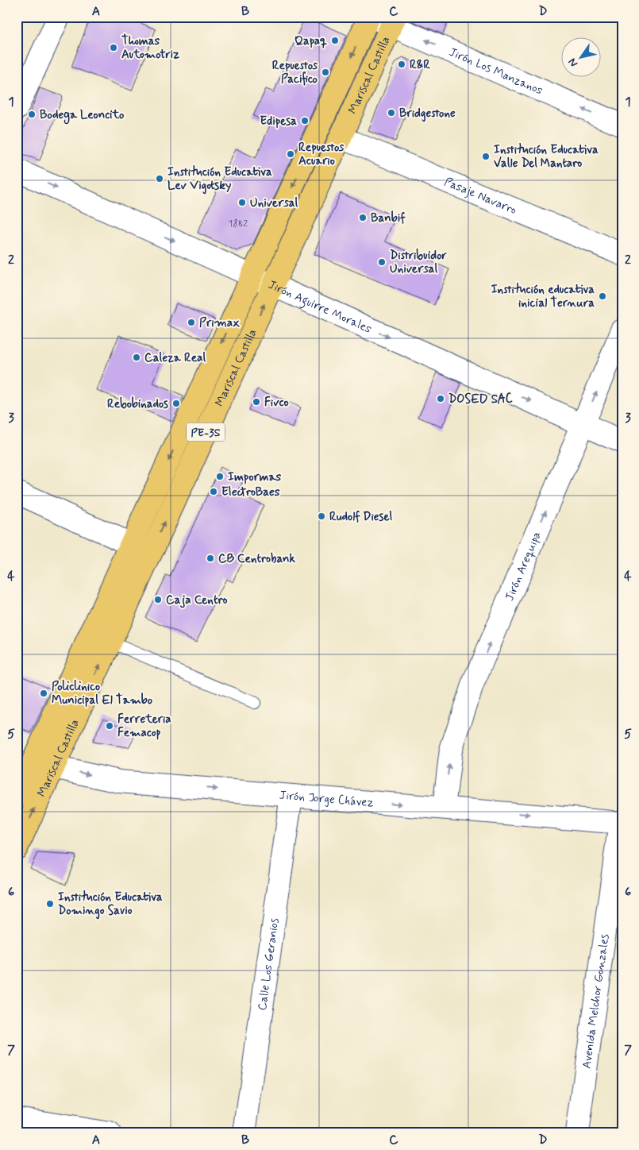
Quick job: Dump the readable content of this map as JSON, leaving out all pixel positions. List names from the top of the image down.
{
  "streets": {
    "highway": ["Mariscal Castilla", "PE-3S"],
    "street": [
      "Jirón Los Manzanos",
      "Pasaje Navarro",
      "Jirón Aguirre Morales",
      "Jirón Arequipa",
      "Jirón Jorge Chávez",
      "Calle Los Geranios",
      "Avenida Melchor Gonzales"
    ]
  },
  "crossings": [
    ["Jirón Los Manzanos", "Mariscal Castilla"],
    ["Mariscal Castilla", "Pasaje Navarro"],
    ["Mariscal Castilla", "Jirón Aguirre Morales"],
    ["Mariscal Castilla", "Jirón Jorge Chávez"],
    ["Jirón Aguirre Morales", "Jirón Arequipa"],
    ["Jirón Arequipa", "Jirón Jorge Chávez"],
    ["Jirón Jorge Chávez", "Calle Los Geranios"],
    ["Jirón Jorge Chávez", "Avenida Melchor Gonzales"]
  ],
  "one_way": [
    "Jirón Los Manzanos",
    "Jirón Aguirre Morales",
    "Jirón Arequipa",
    "Jirón Jorge Chávez"
  ],
  "places": [
    "Qapaq",
    "Thomas Automotriz",
    "R&R",
    "Repuestos Pacifico",
    "Bridgestone",
    "Bodega Leoncito",
    "Edipesa",
    "Repuestos Acuario",
    "Institución Educativa Valle Del Mantaro",
    "Institución Educativa Lev Vigotsky",
    "Universal",
    "Banbif",
    "Distribuidor Universal",
    "Institución educativa inicial Ternura",
    "Primax",
    "Caleza Real",
    "DOSED SAC",
    "Fivco",
    "Rebobinados",
    "Impormas",
    "ElectroBaes",
    "Rudolf Diesel",
    "CB Centrobank",
    "Caja Centro",
    "Policlinico Municipal El Tambo",
    "Ferreteria Femacop",
    "Institución Educativa Domingo Savio"
  ],
  "house_numbers": ["1882"],
  "north": "bottom left",
  "grid": {
    "columns": [
      "A",
      "B",
      "C",
      "D"
    ],
    "rows": [
      "1",
      "2",
      "3",
      "4",
      "5",
      "6",
      "7"
    ]
  }
}
